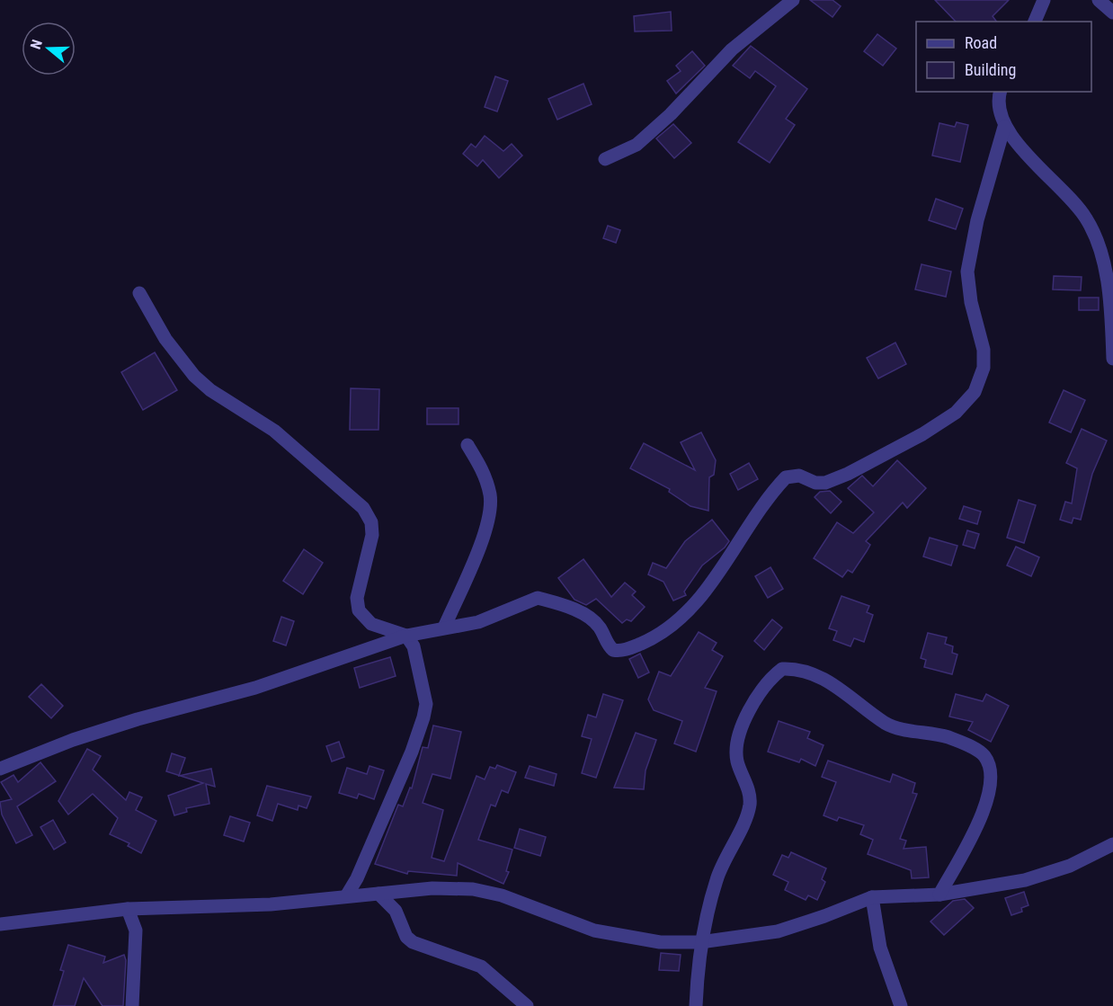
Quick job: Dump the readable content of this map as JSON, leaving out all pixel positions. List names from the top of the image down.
{
  "legend": ["Road", "Building"],
  "north": "left"
}
